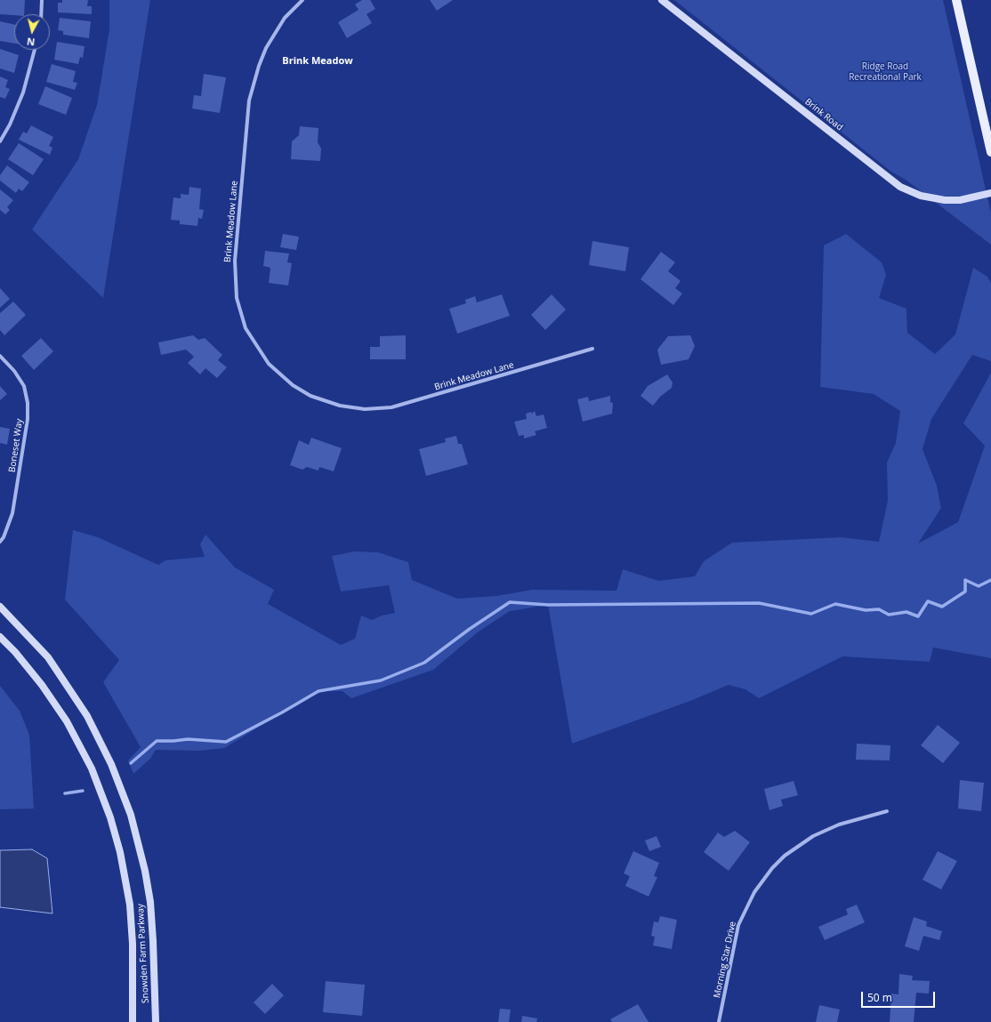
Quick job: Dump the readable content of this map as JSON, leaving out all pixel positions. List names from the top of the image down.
{
  "streets": {
    "main road": ["Brink Road", "Snowden Farm Parkway"],
    "street": ["Brink Meadow Lane", "Boneset Way", "Morning Star Drive"]
  },
  "districts": ["Brink Meadow"],
  "parks": ["Ridge Road Recreational Park"],
  "scale_bar": "50 m",
  "north": "bottom"
}
